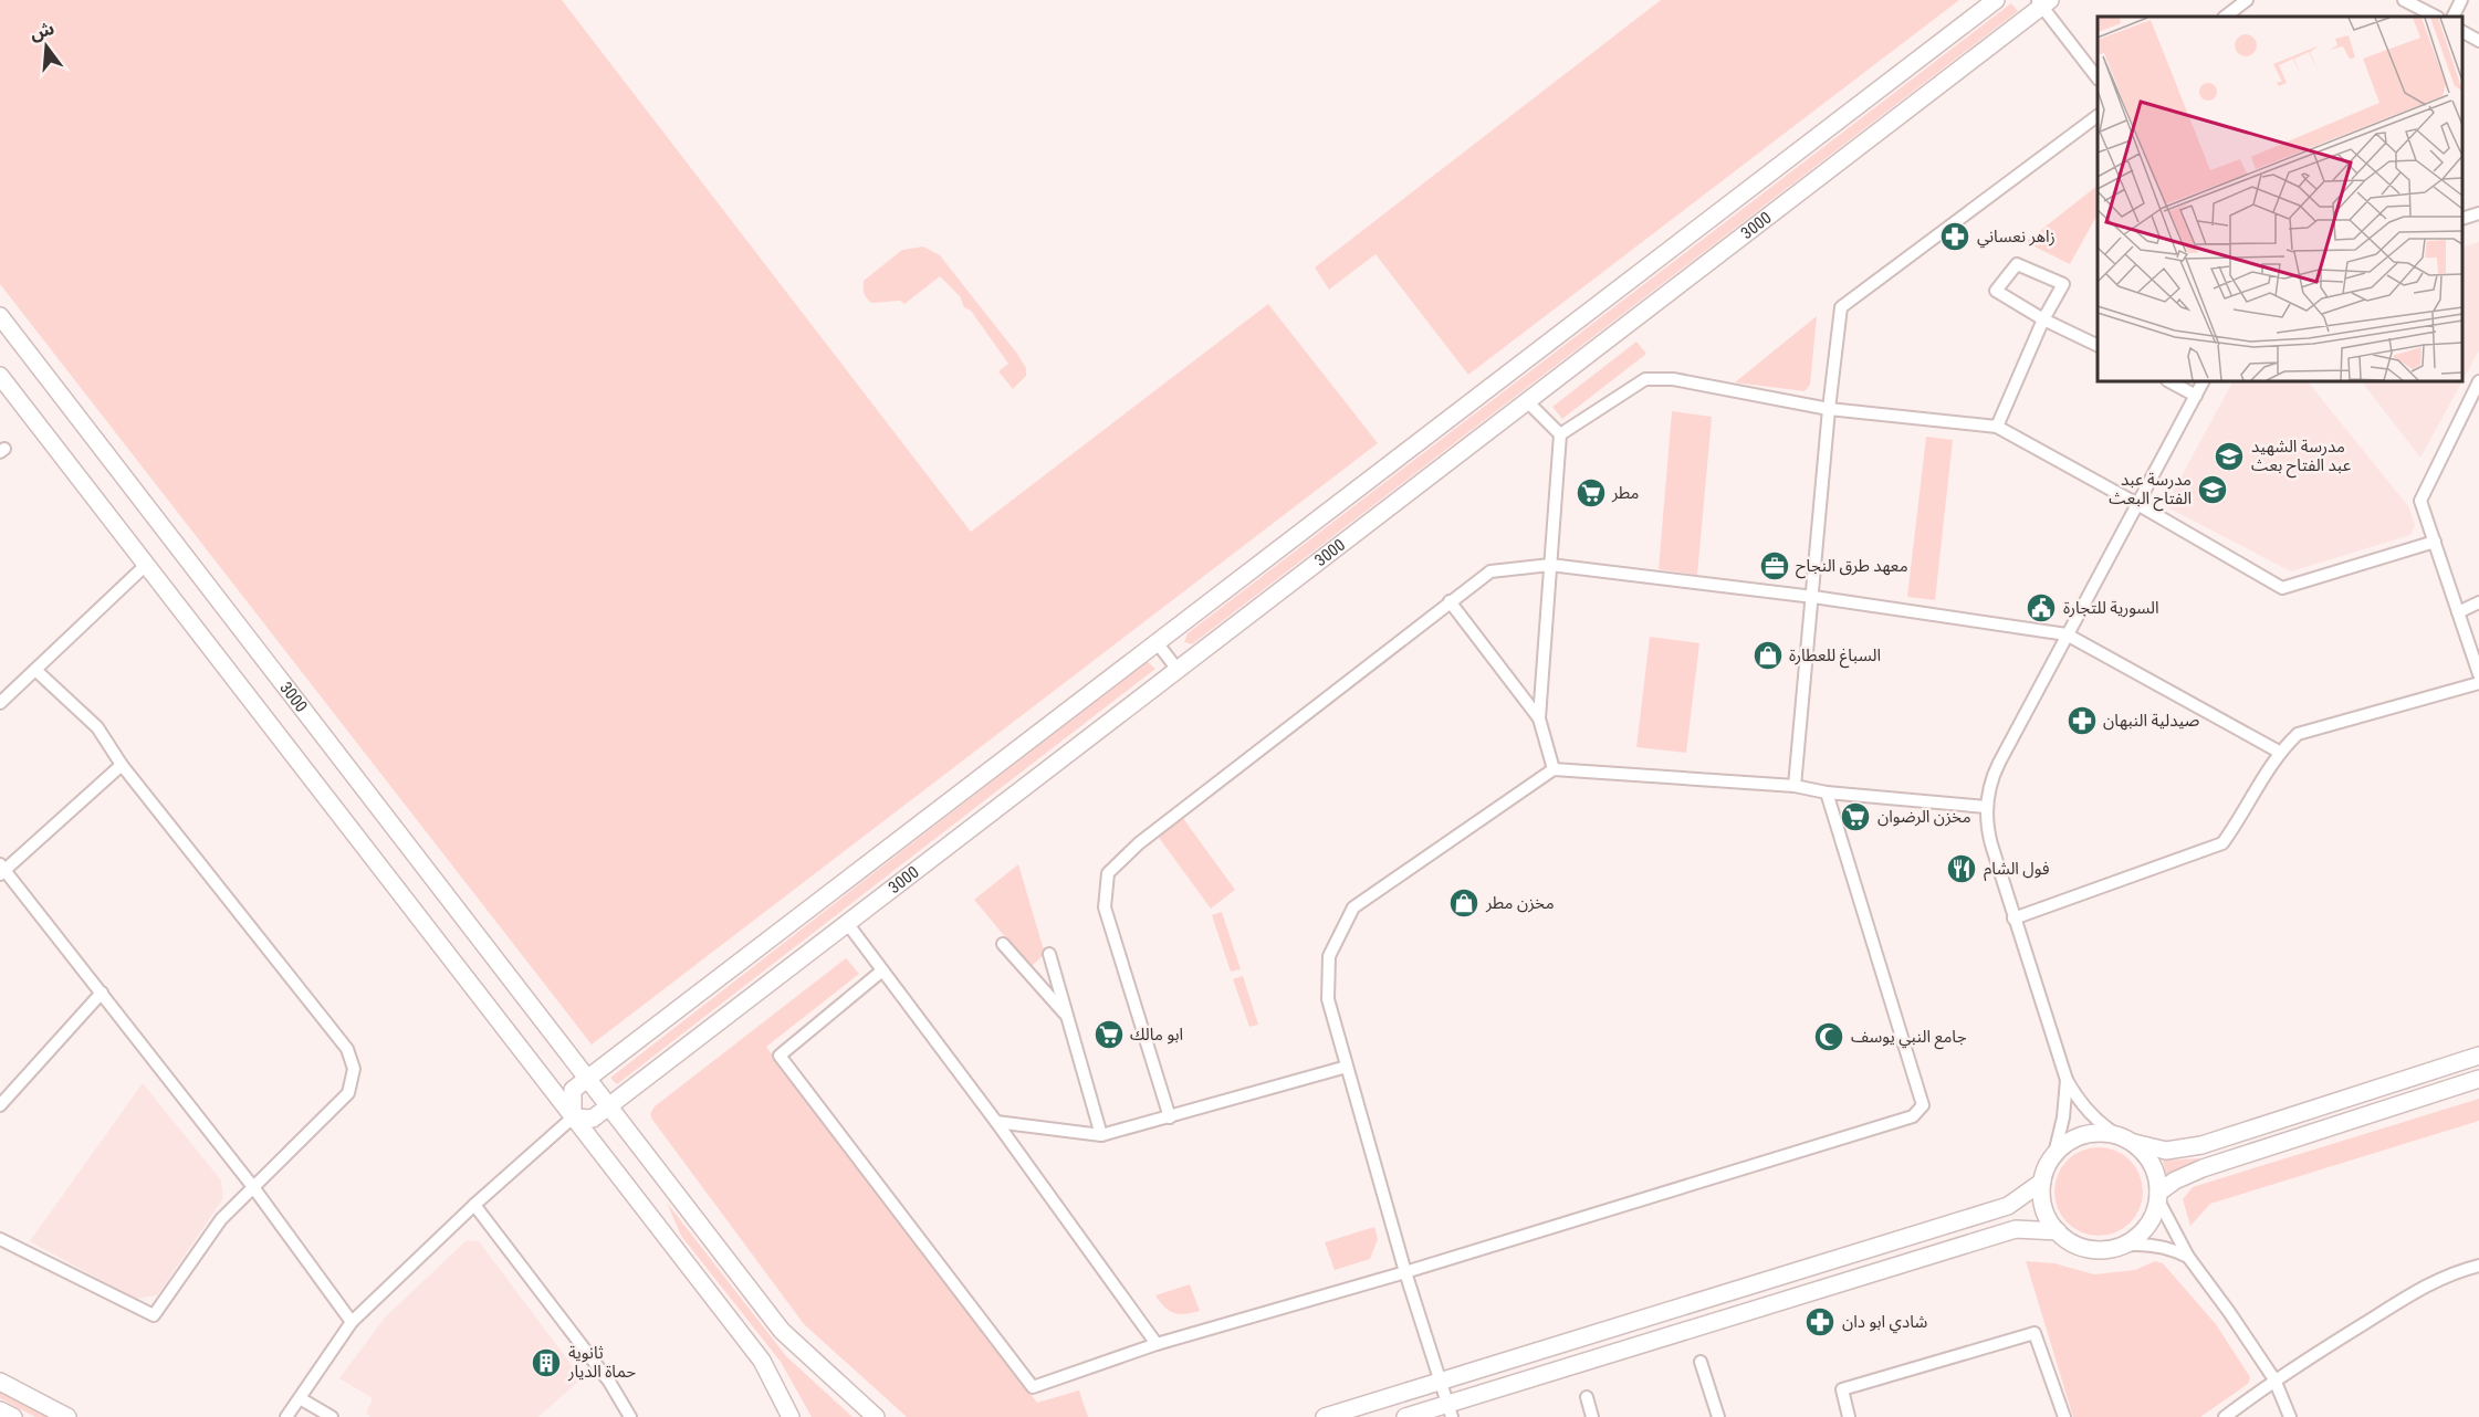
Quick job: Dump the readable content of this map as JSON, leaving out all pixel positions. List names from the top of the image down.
{
  "streets": {
    "street": ["3000"]
  },
  "places": {
    "pharmacy": ["زاهر نعساني", "صيدلية النبهان", "شادي ابو دان"],
    "school or university": ["مدرسة الشهيد عبد الفتاح بعث", "مدرسة عبد الفتاح البعث"],
    "supermarket": ["مطر", "مخزن الرضوان", "ابو مالك"],
    "office": ["معهد طرق النجاح"],
    "public building": ["السورية للتجارة"],
    "shop": ["السباغ للعطارة", "مخزن مطر"],
    "restaurant": ["فول الشام"],
    "mosque": ["جامع النبي يوسف"],
    "building": ["ثانوية حماة الديار"]
  },
  "north": "top"
}
